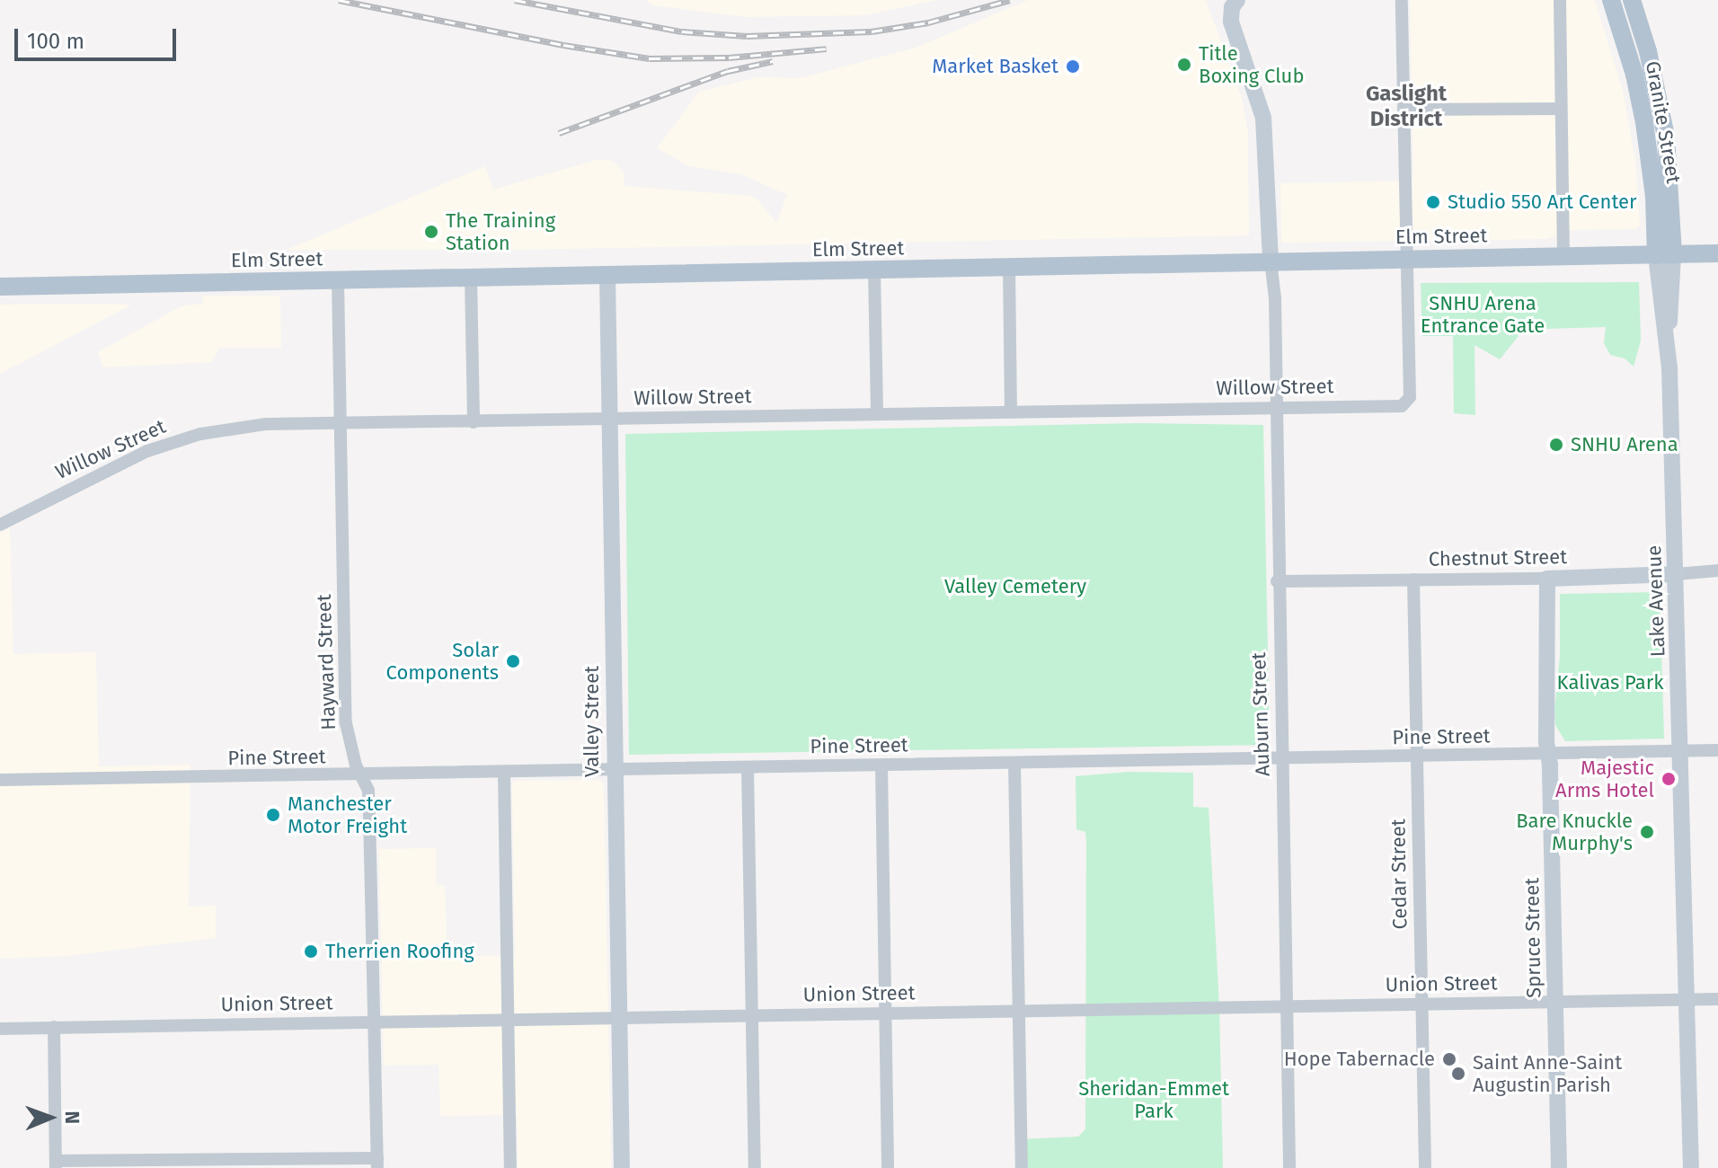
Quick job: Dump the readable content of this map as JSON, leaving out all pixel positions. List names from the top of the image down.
{
  "streets": {
    "main road": ["Granite Street", "Elm Street"],
    "street": [
      "Willow Street",
      "Chestnut Street",
      "Lake Avenue",
      "Hayward Street",
      "Auburn Street",
      "Valley Street",
      "Pine Street",
      "Cedar Street",
      "Spruce Street",
      "Union Street"
    ]
  },
  "crossings": [
    ["Granite Street", "Elm Street"],
    ["Granite Street", "Lake Avenue"],
    ["Elm Street", "Willow Street"],
    ["Elm Street", "Lake Avenue"],
    ["Elm Street", "Hayward Street"],
    ["Elm Street", "Auburn Street"],
    ["Elm Street", "Valley Street"],
    ["Willow Street", "Hayward Street"],
    ["Willow Street", "Auburn Street"],
    ["Willow Street", "Valley Street"],
    ["Chestnut Street", "Lake Avenue"],
    ["Chestnut Street", "Auburn Street"],
    ["Chestnut Street", "Cedar Street"],
    ["Chestnut Street", "Spruce Street"],
    ["Lake Avenue", "Pine Street"],
    ["Lake Avenue", "Union Street"],
    ["Hayward Street", "Pine Street"],
    ["Hayward Street", "Union Street"],
    ["Auburn Street", "Pine Street"],
    ["Auburn Street", "Union Street"],
    ["Valley Street", "Pine Street"],
    ["Valley Street", "Union Street"],
    ["Pine Street", "Cedar Street"],
    ["Pine Street", "Spruce Street"],
    ["Cedar Street", "Union Street"],
    ["Spruce Street", "Union Street"]
  ],
  "districts": ["Gaslight District"],
  "parks": [
    "SNHU Arena Entrance Gate",
    "Valley Cemetery",
    "Kalivas Park",
    "Sheridan-Emmet Park"
  ],
  "places": [
    "Title Boxing Club",
    "Market Basket",
    "Studio 550 Art Center",
    "The Training Station",
    "SNHU Arena",
    "Solar Components",
    "Majestic Arms Hotel",
    "Manchester Motor Freight",
    "Bare Knuckle Murphy's",
    "Therrien Roofing",
    "Hope Tabernacle",
    "Saint Anne-Saint Augustin Parish"
  ],
  "scale_bar": "100 m",
  "north": "right"
}
